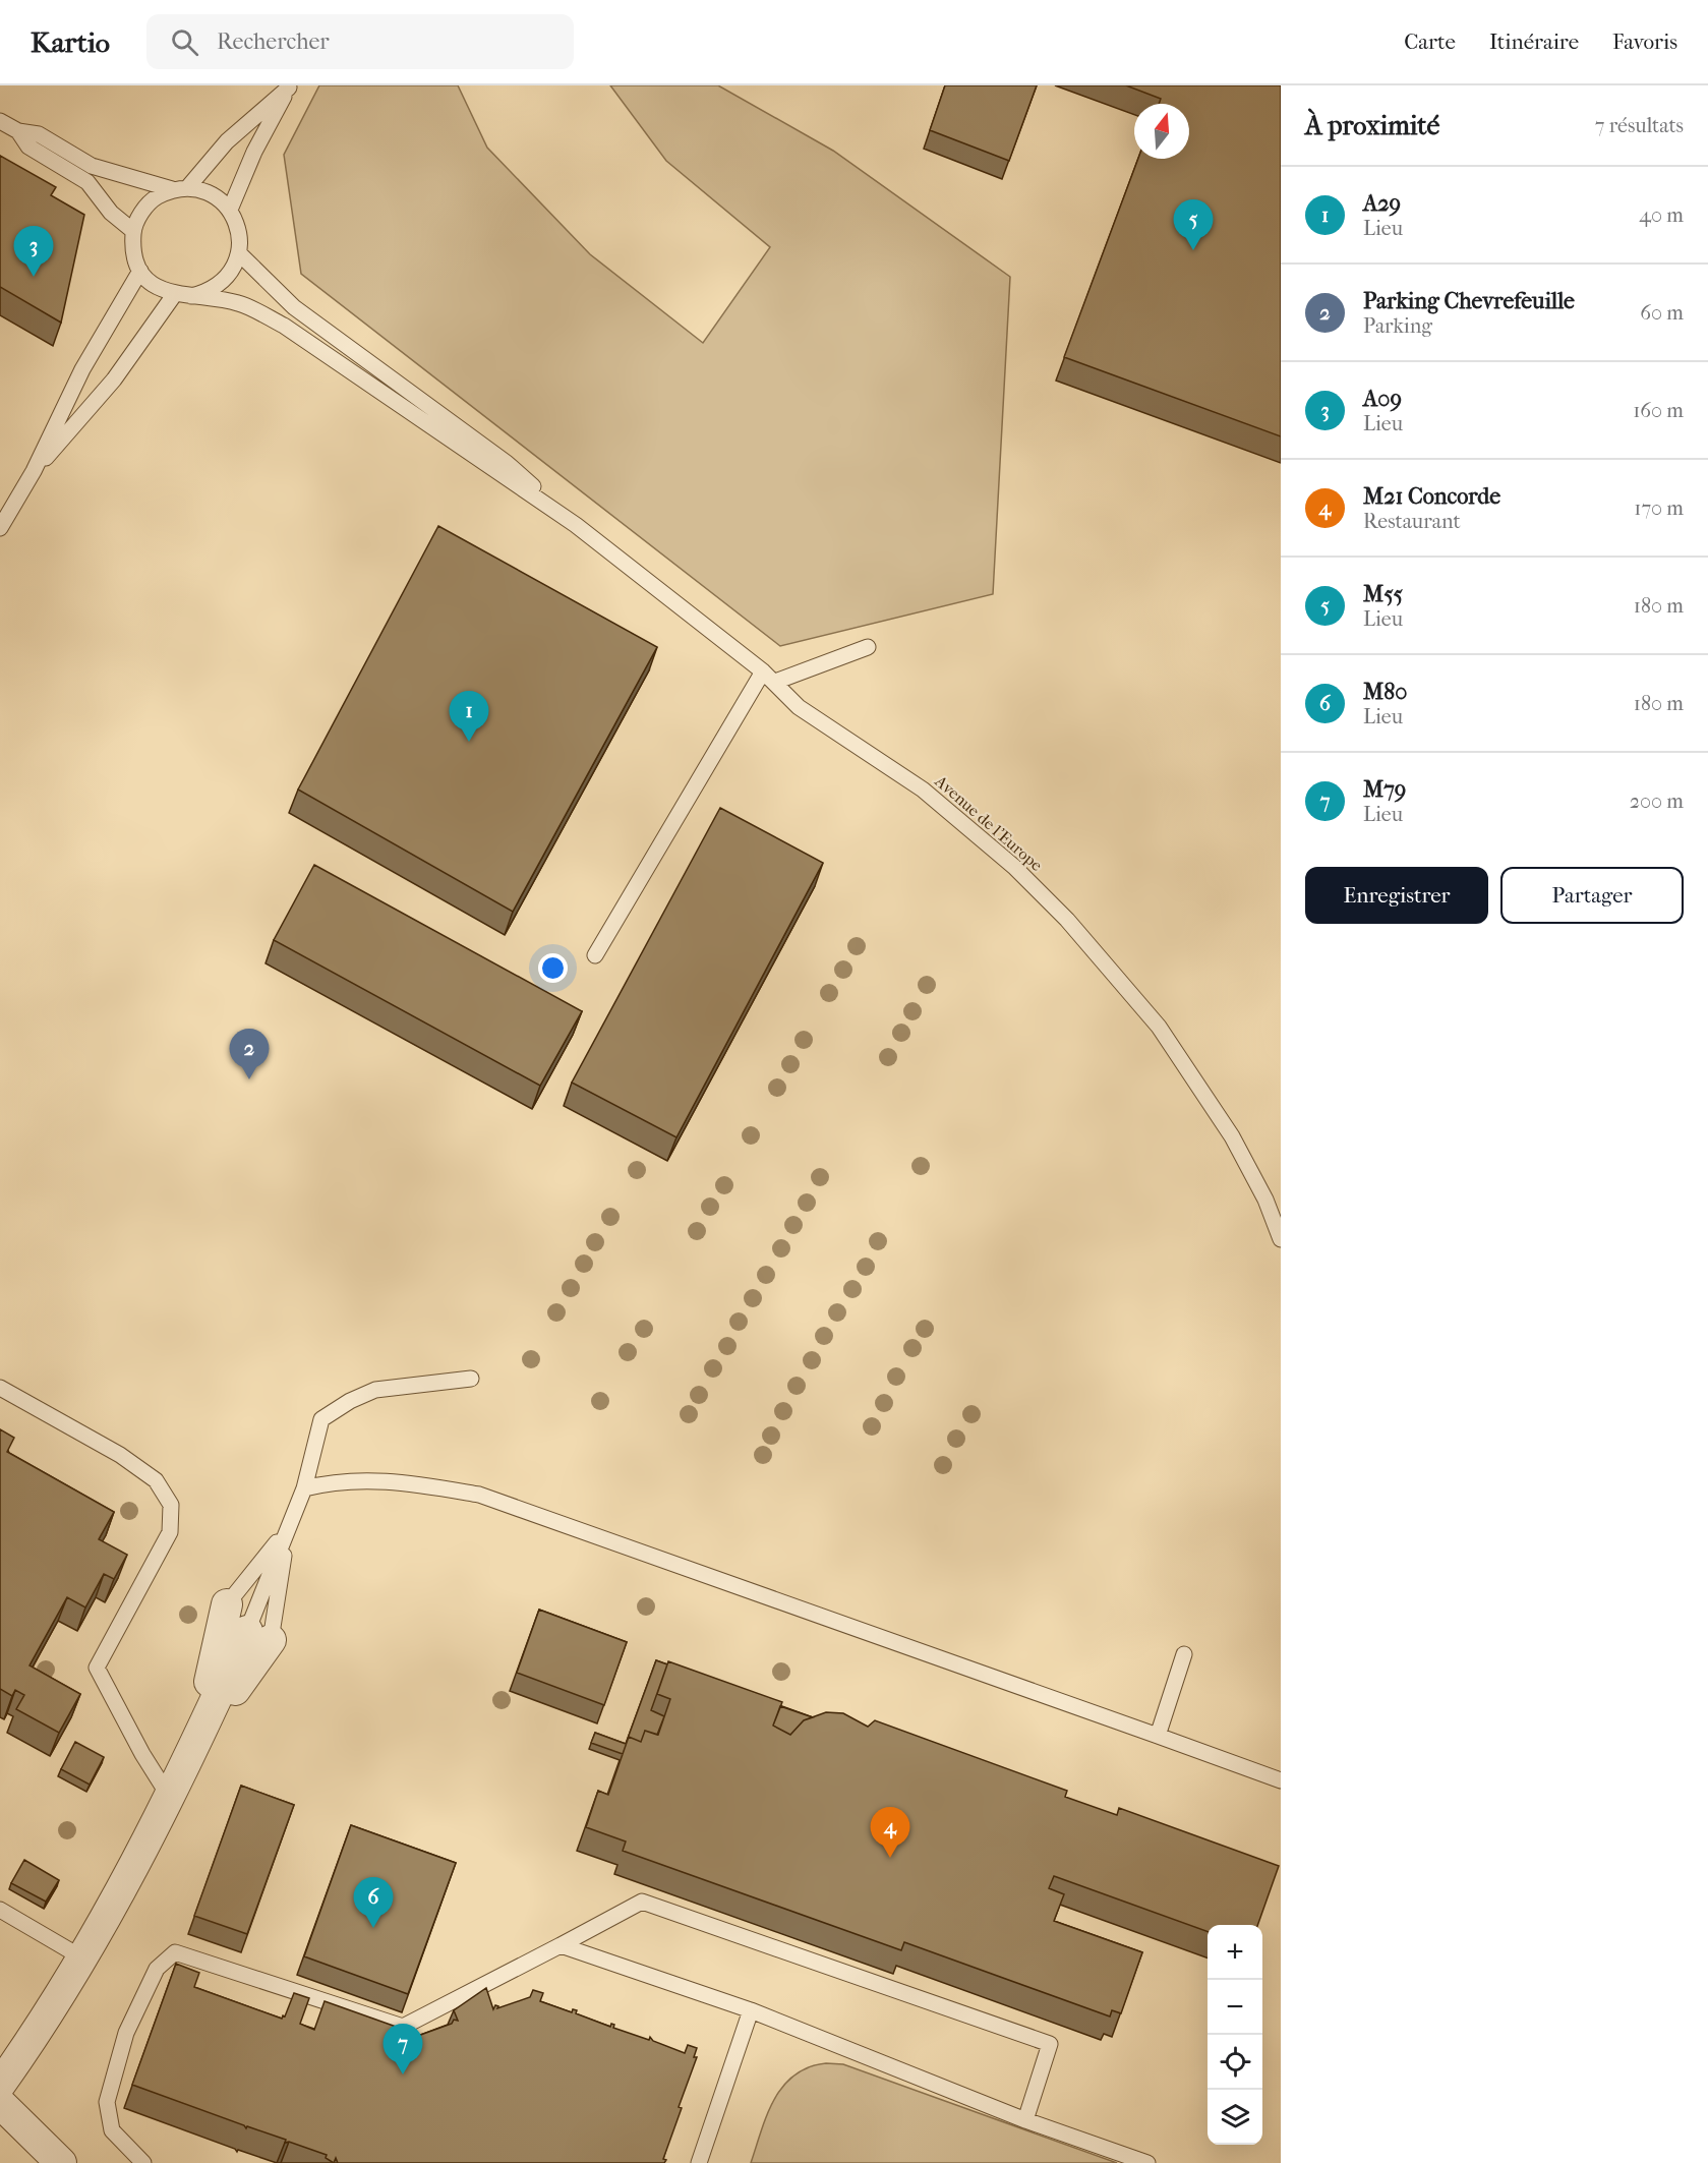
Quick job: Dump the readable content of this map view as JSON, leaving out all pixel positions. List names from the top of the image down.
{
  "streets": {
    "lane": ["Avenue de l'Europe"]
  },
  "north": "top",
  "page": {
    "header": "Kartio",
    "search": "Rechercher",
    "nav": ["Carte", "Itinéraire", "Favoris"],
    "heading": ["À proximité", "7 résultats"],
    "list": [
      {
        "mark": "1",
        "name": "A29",
        "note": "Lieu",
        "value": "40 m"
      },
      {
        "mark": "2",
        "name": "Parking Chevrefeuille",
        "note": "Parking",
        "value": "60 m"
      },
      {
        "mark": "3",
        "name": "A09",
        "note": "Lieu",
        "value": "160 m"
      },
      {
        "mark": "4",
        "name": "M21 Concorde",
        "note": "Restaurant",
        "value": "170 m"
      },
      {
        "mark": "5",
        "name": "M55",
        "note": "Lieu",
        "value": "180 m"
      },
      {
        "mark": "6",
        "name": "M80",
        "note": "Lieu",
        "value": "180 m"
      },
      {
        "mark": "7",
        "name": "M79",
        "note": "Lieu",
        "value": "200 m"
      }
    ],
    "pins": [
      "5",
      "3",
      "1",
      "2",
      "4",
      "6",
      "7"
    ],
    "buttons": ["Enregistrer", "Partager"],
    "map_buttons": ["+", "−"]
  }
}
